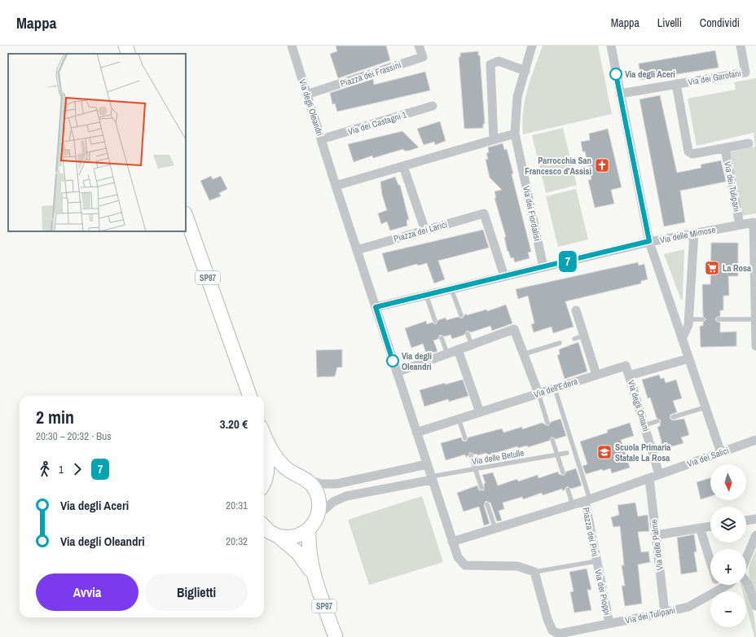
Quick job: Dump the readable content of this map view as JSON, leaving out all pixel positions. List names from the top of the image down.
{
  "streets": {
    "main road": ["SP97"],
    "street": [
      "Piazza dei Frassini",
      "Via dei Garofani",
      "Via degli Oleandri",
      "Via dei Castagni 1",
      "Via dei Tulipani",
      "Via dei Fiordalisi",
      "Piazza dei Larici",
      "Via delle Mimose",
      "Via dell'Edera",
      "Via degli Ontani",
      "Via dei Salici",
      "Piazza dei Pini",
      "Via delle Palme",
      "Via dei Pioppi"
    ],
    "lane": ["Via delle Betulle"]
  },
  "crossings": [
    ["Piazza dei Frassini", "Via degli Oleandri"],
    ["Via degli Oleandri", "Via dei Castagni 1"],
    ["Via degli Oleandri", "Piazza dei Larici"],
    ["Via degli Oleandri", "Via delle Mimose"],
    ["Via degli Oleandri", "Via dell'Edera"],
    ["Via degli Oleandri", "Via delle Betulle"],
    ["Via degli Oleandri", "Piazza dei Pini"],
    ["Via dei Tulipani", "Via delle Mimose"],
    ["Via dei Tulipani", "Piazza dei Pini"],
    ["Via dei Tulipani", "Via delle Palme"],
    ["Via dei Tulipani", "Via dei Pioppi"],
    ["Via dei Fiordalisi", "Via delle Mimose"],
    ["Piazza dei Larici", "Via delle Mimose"],
    ["Via dell'Edera", "Via degli Ontani"],
    ["Via degli Ontani", "Via dei Salici"],
    ["Via dei Salici", "Piazza dei Pini"],
    ["Via dei Salici", "Via delle Palme"],
    ["Piazza dei Pini", "Via dei Pioppi"]
  ],
  "places": {
    "other": ["Via degli Aceri", "Via degli Oleandri"],
    "church": ["Parrocchia San Francesco d'Assisi"],
    "supermarket": ["La Rosa"],
    "school or university": ["Scuola Primaria Statale La Rosa"]
  },
  "lines": ["bus line 7"],
  "north": "bottom",
  "page": {
    "header": "Mappa",
    "nav": ["Mappa", "Livelli", "Condividi"],
    "on_map": "7",
    "heading": ["2 min", "20:30 – 20:32 · Bus", "3.20 €"],
    "legs": ["1", "7"],
    "map_buttons": ["+", "−"],
    "list": [
      {
        "name": "Via degli Aceri",
        "value": "20:31"
      },
      {
        "name": "Via degli Oleandri",
        "value": "20:32"
      }
    ],
    "buttons": ["Avvia", "Biglietti"]
  }
}
